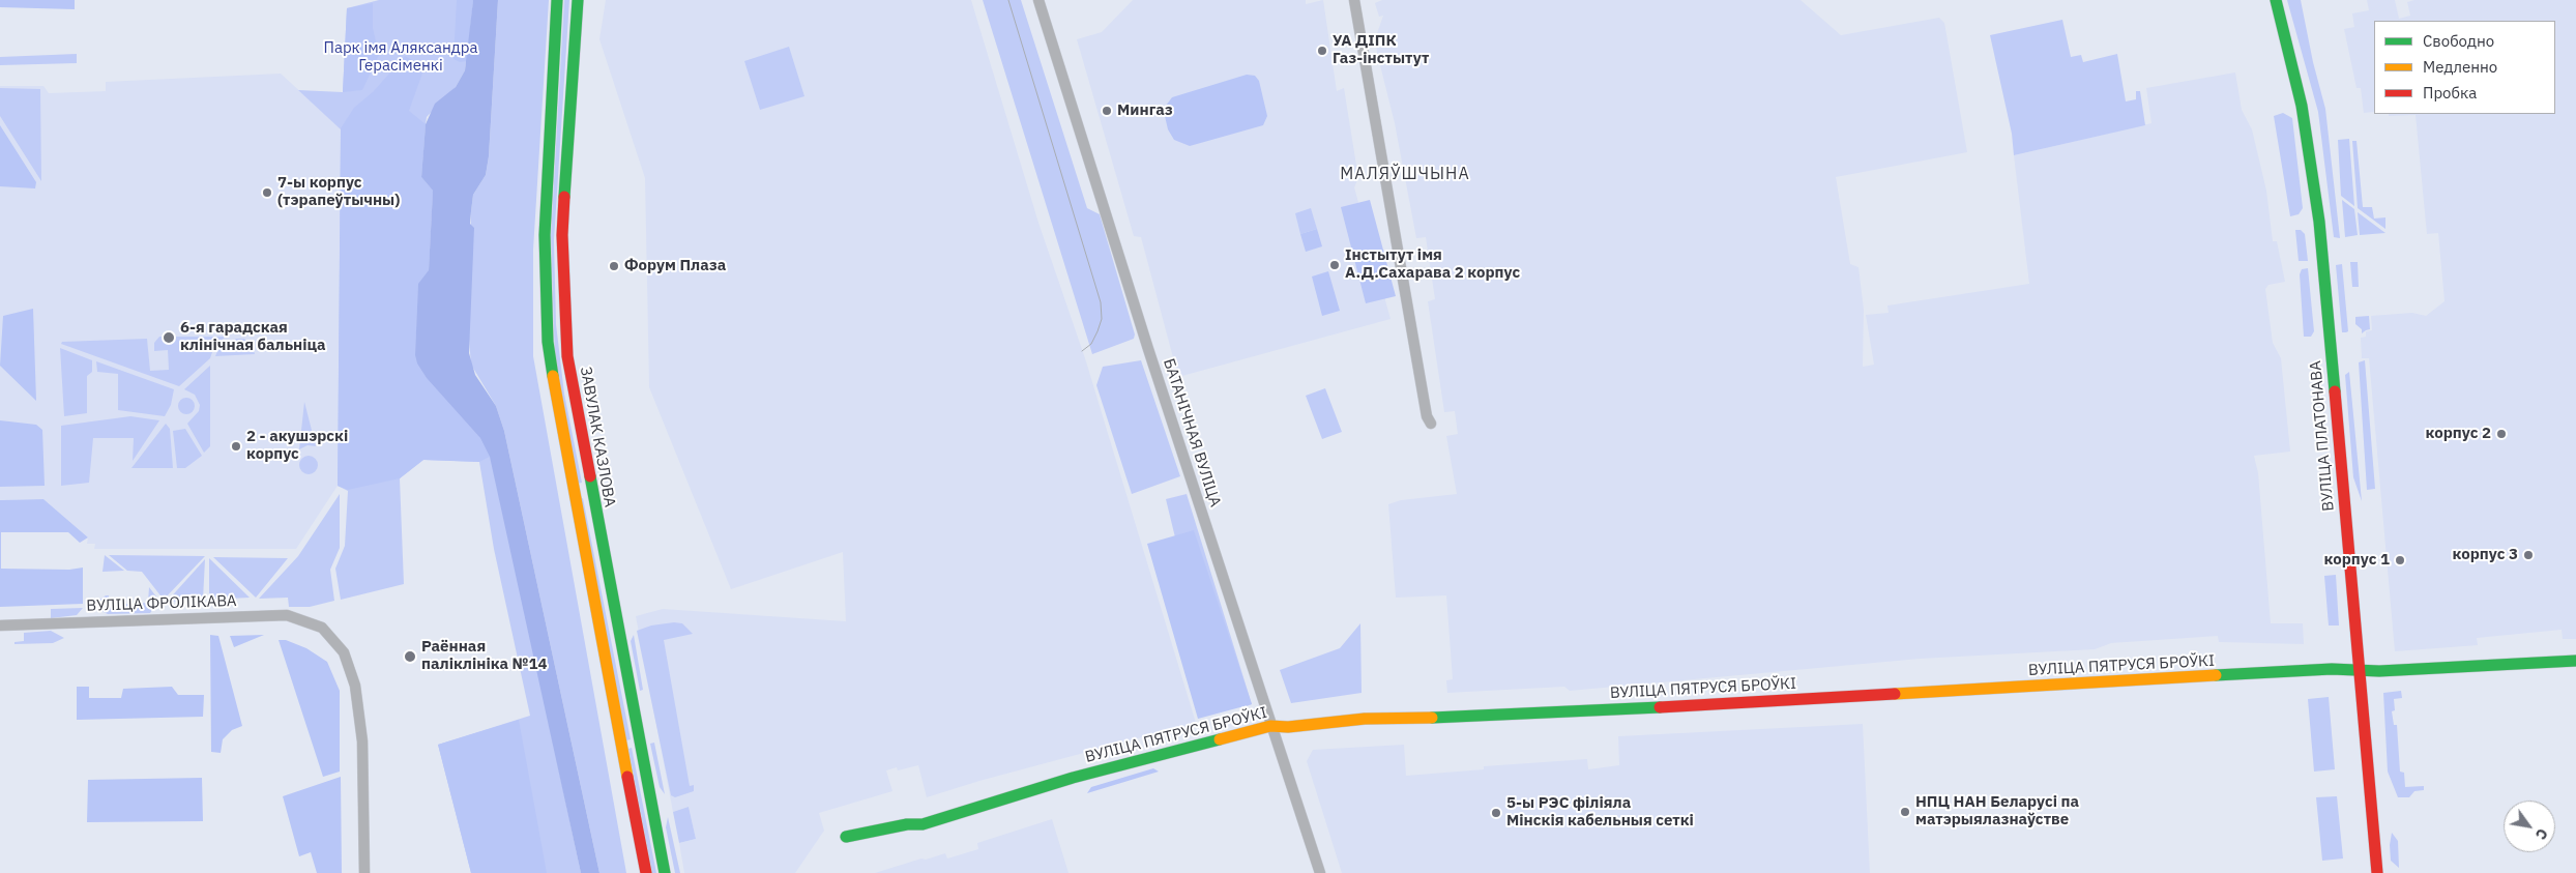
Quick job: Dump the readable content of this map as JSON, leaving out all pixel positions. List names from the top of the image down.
{
  "streets": {
    "main road": ["ВУЛІЦА ПЛАТОНАВА", "ЗАВУЛАК КАЗЛОВА", "ВУЛІЦА ПЯТРУСЯ БРОЎКІ"],
    "street": ["БАТАНІЧНАЯ ВУЛІЦА", "ВУЛІЦА ФРОЛІКАВА"]
  },
  "crossings": [
    ["БАТАНІЧНАЯ ВУЛІЦА", "ВУЛІЦА ПЯТРУСЯ БРОЎКІ"],
    ["ВУЛІЦА ПЛАТОНАВА", "ВУЛІЦА ПЯТРУСЯ БРОЎКІ"]
  ],
  "districts": ["МАЛЯЎШЧЫНА"],
  "parks": ["Парк імя Аляксандра Герасіменкі"],
  "places": [
    "УА ДІПК Газ-інстытут",
    "Мингаз",
    "7-ы корпус (тэрапеўтычны)",
    "Інстытут імя А.Д.Сахарава 2 корпус",
    "Форум Плаза",
    "6-я гарадская клінічная бальніца",
    "корпус 2",
    "2 - акушэрскі корпус",
    "корпус 3",
    "корпус 1",
    "Раённая паліклініка №14",
    "НПЦ НАН Беларусі па матэрыялазнаўстве",
    "5-ы РЭС філіяла Мінскія кабельныя сеткі"
  ],
  "legend": ["Свободно", "Медленно", "Пробка"],
  "north": "bottom right"
}
